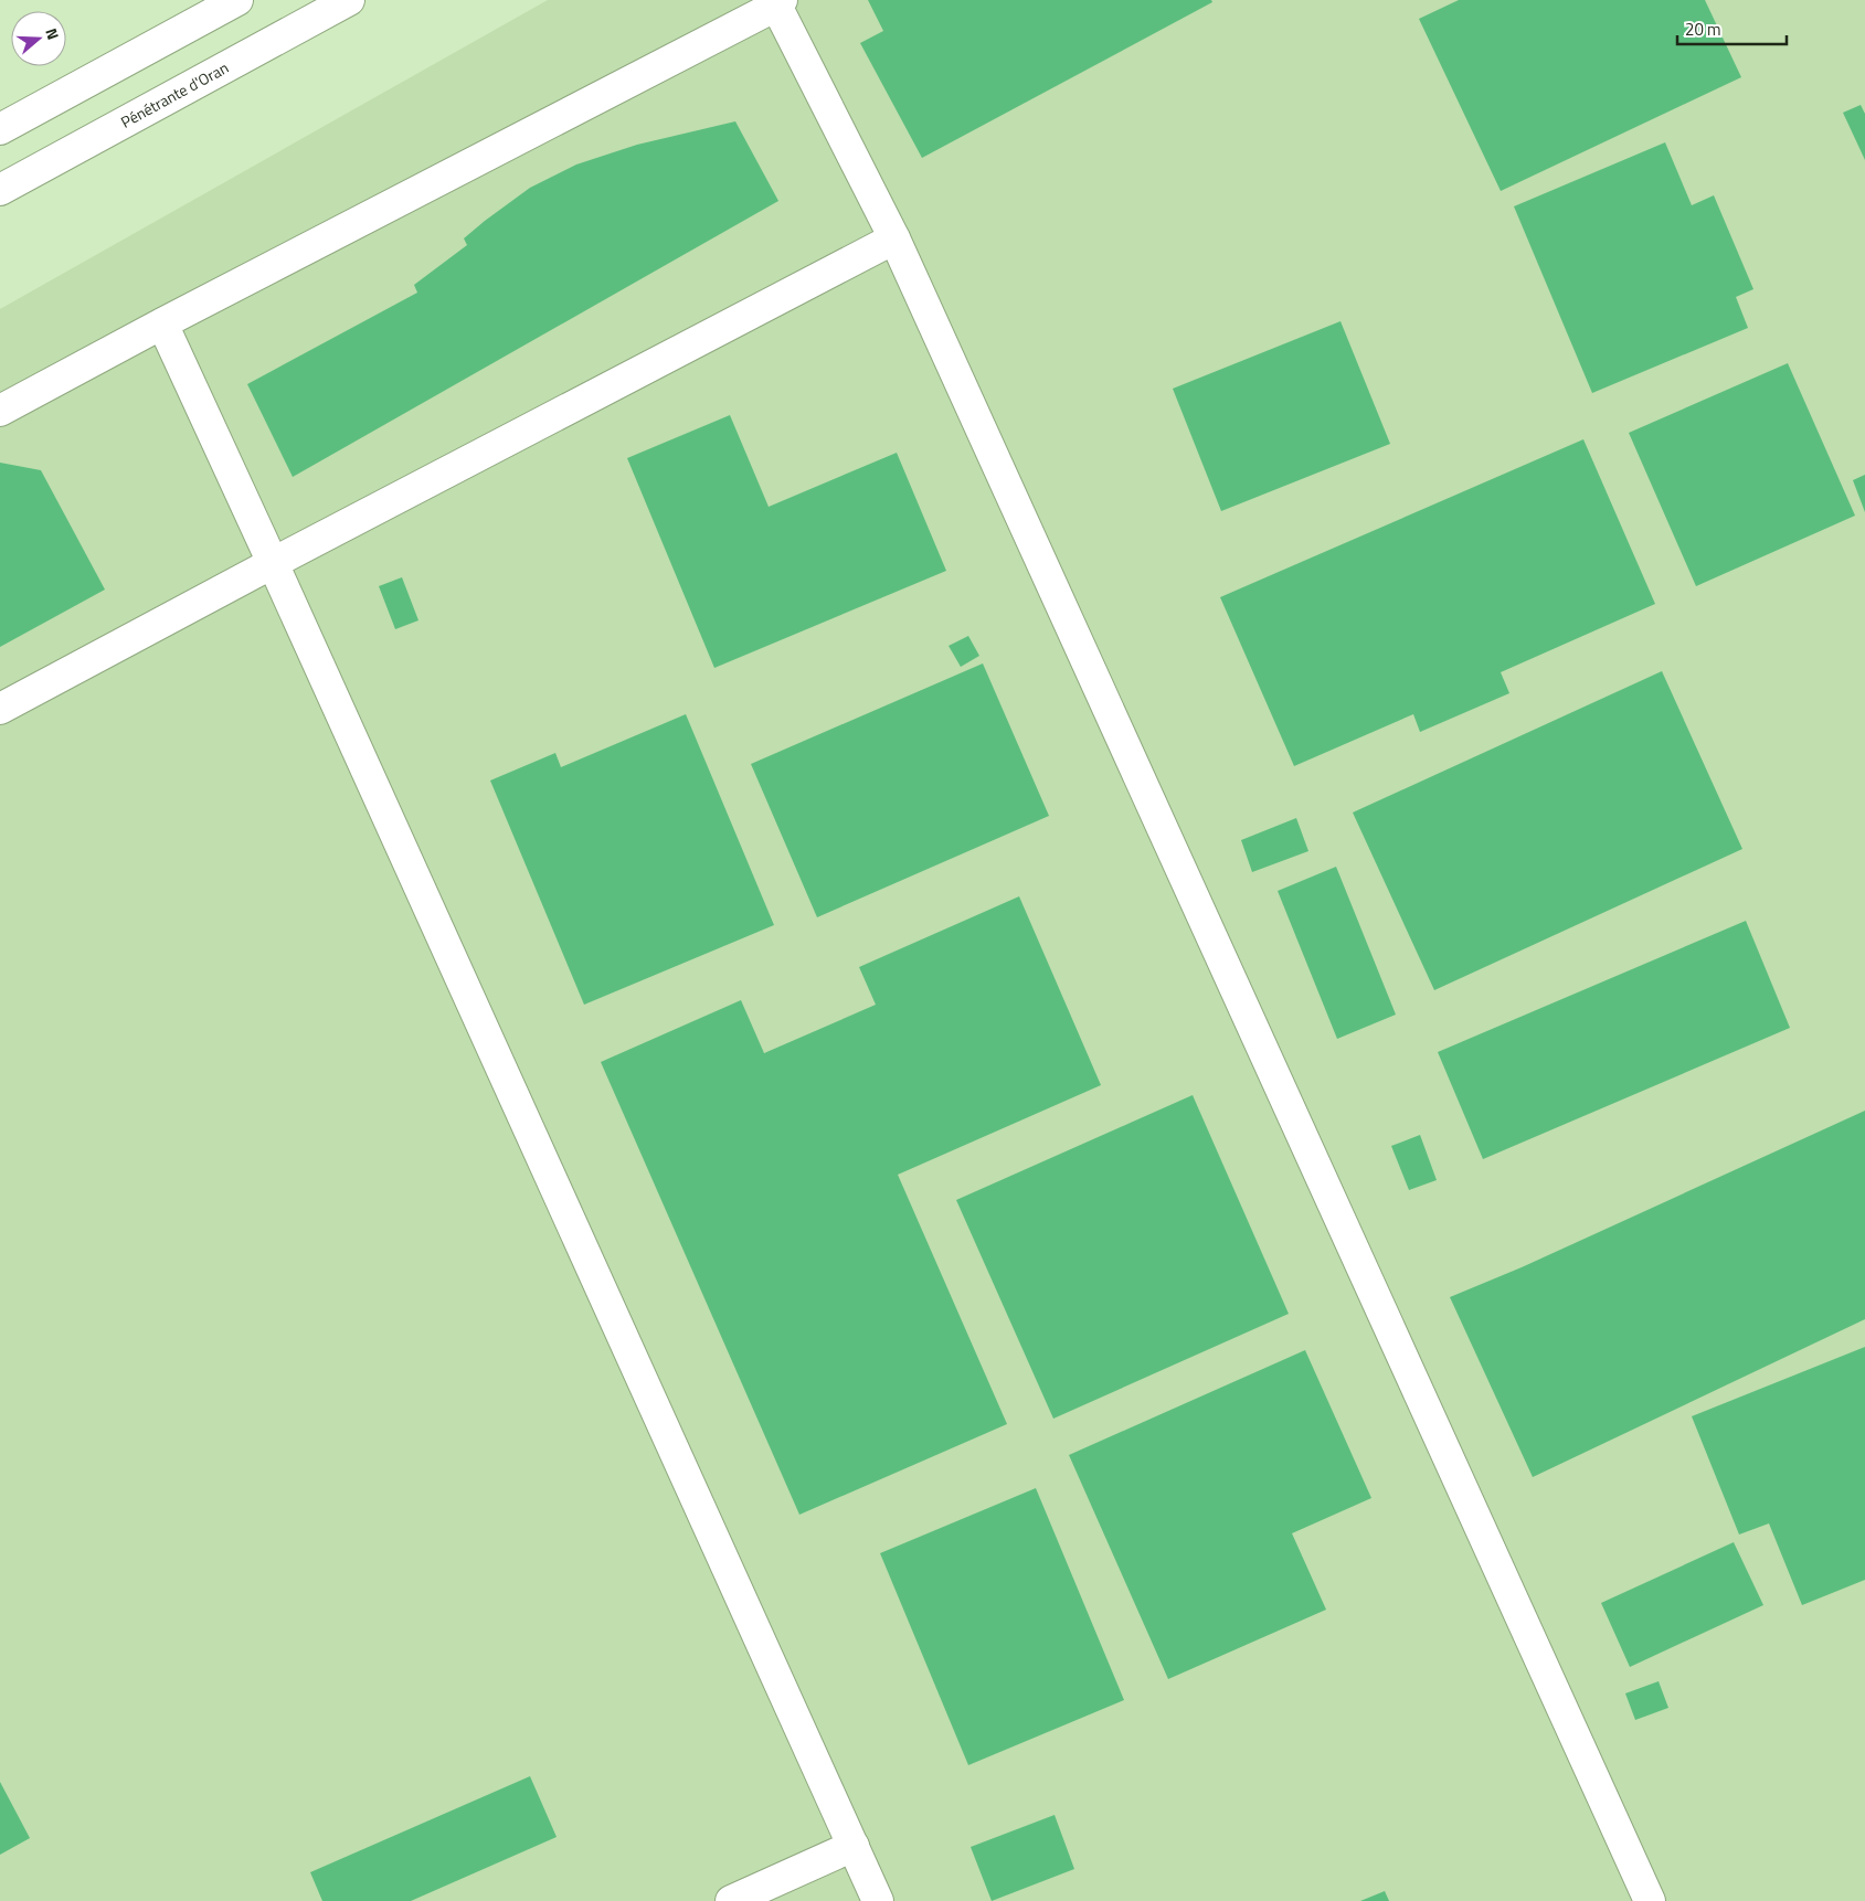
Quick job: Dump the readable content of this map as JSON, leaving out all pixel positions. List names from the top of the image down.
{
  "streets": {
    "main road": ["Pénétrante d'Oran"]
  },
  "scale_bar": "20 m",
  "north": "right"
}
